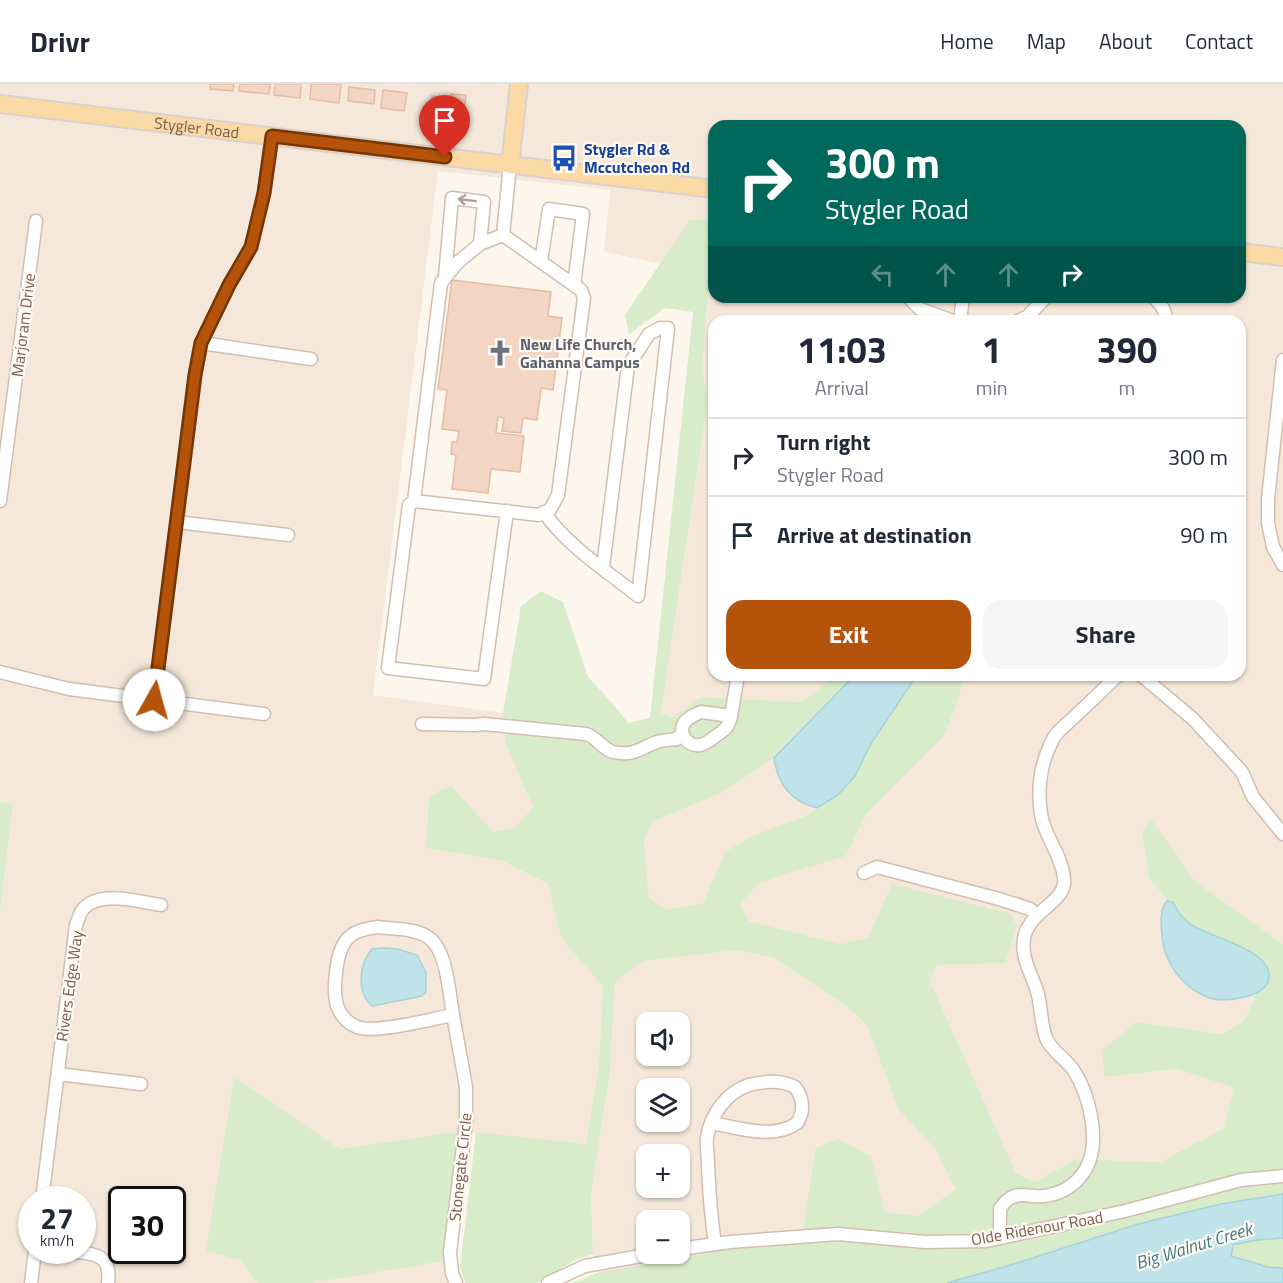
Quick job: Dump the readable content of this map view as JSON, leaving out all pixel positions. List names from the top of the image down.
{
  "streets": {
    "main road": ["Stygler Road"],
    "street": [
      "Marjoram Drive",
      "Rivers Edge Way",
      "Stonegate Circle",
      "Olde Ridenour Road"
    ]
  },
  "water": ["Big Walnut Creek"],
  "places": {
    "bus stop": ["Stygler Rd & Mccutcheon Rd"],
    "church": ["New Life Church, Gahanna Campus"]
  },
  "page": {
    "header": "Drivr",
    "nav": [
      "Home",
      "Map",
      "About",
      "Contact"
    ],
    "turn": ["300 m", "Stygler Road"],
    "eta": [
      "11:03",
      "Arrival",
      "1",
      "min",
      "390",
      "m"
    ],
    "list": [
      {
        "name": "Turn right",
        "note": "Stygler Road",
        "value": "300 m"
      },
      {
        "name": "Arrive at destination",
        "value": "90 m"
      }
    ],
    "buttons": ["Exit", "Share"],
    "map_buttons": ["+", "−"],
    "speed": "27 km/h",
    "limit": "30"
  }
}
